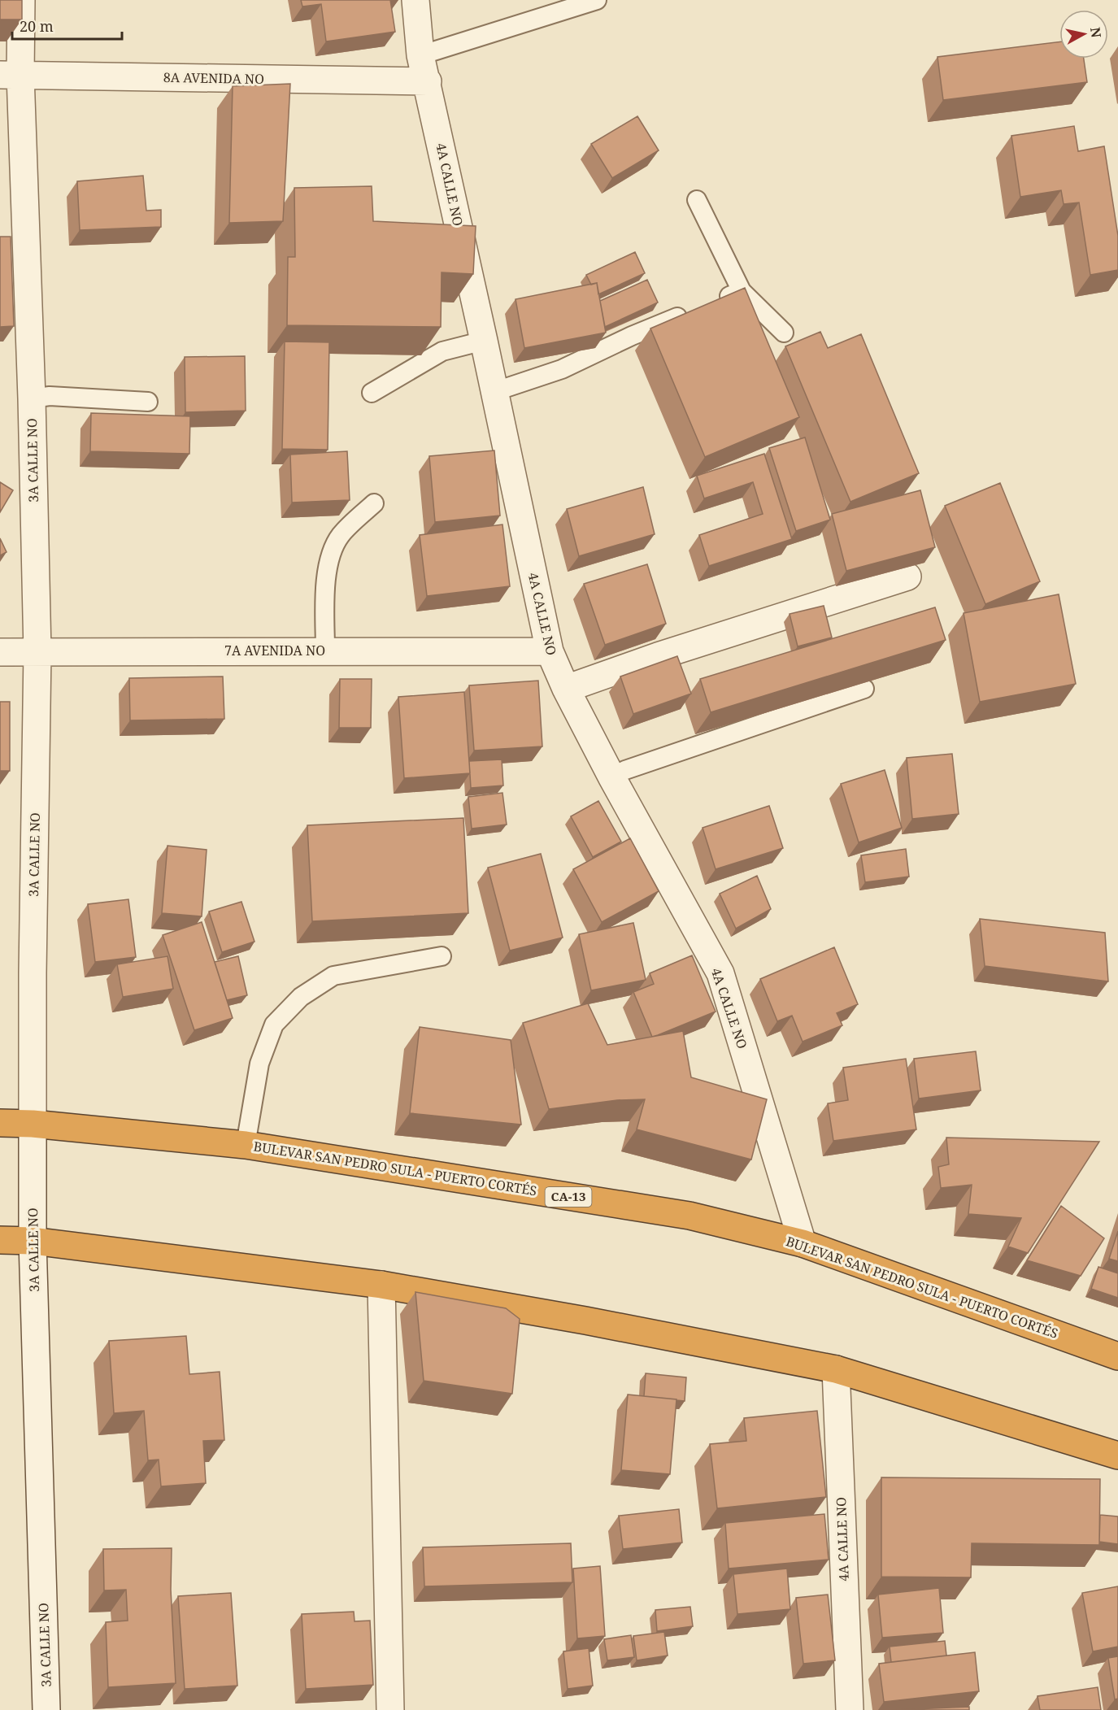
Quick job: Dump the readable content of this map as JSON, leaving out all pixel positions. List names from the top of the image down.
{
  "streets": {
    "highway": ["BULEVAR SAN PEDRO SULA - PUERTO CORTÉS", "CA-13"],
    "street": [
      "8A AVENIDA NO",
      "4A CALLE NO",
      "3A CALLE NO",
      "7A AVENIDA NO"
    ]
  },
  "crossings": [
    ["8A AVENIDA NO", "4A CALLE NO"],
    ["8A AVENIDA NO", "3A CALLE NO"],
    ["4A CALLE NO", "7A AVENIDA NO"],
    ["4A CALLE NO", "BULEVAR SAN PEDRO SULA - PUERTO CORTÉS"],
    ["3A CALLE NO", "7A AVENIDA NO"],
    ["3A CALLE NO", "BULEVAR SAN PEDRO SULA - PUERTO CORTÉS"]
  ],
  "scale_bar": "20 m",
  "north": "right"
}
